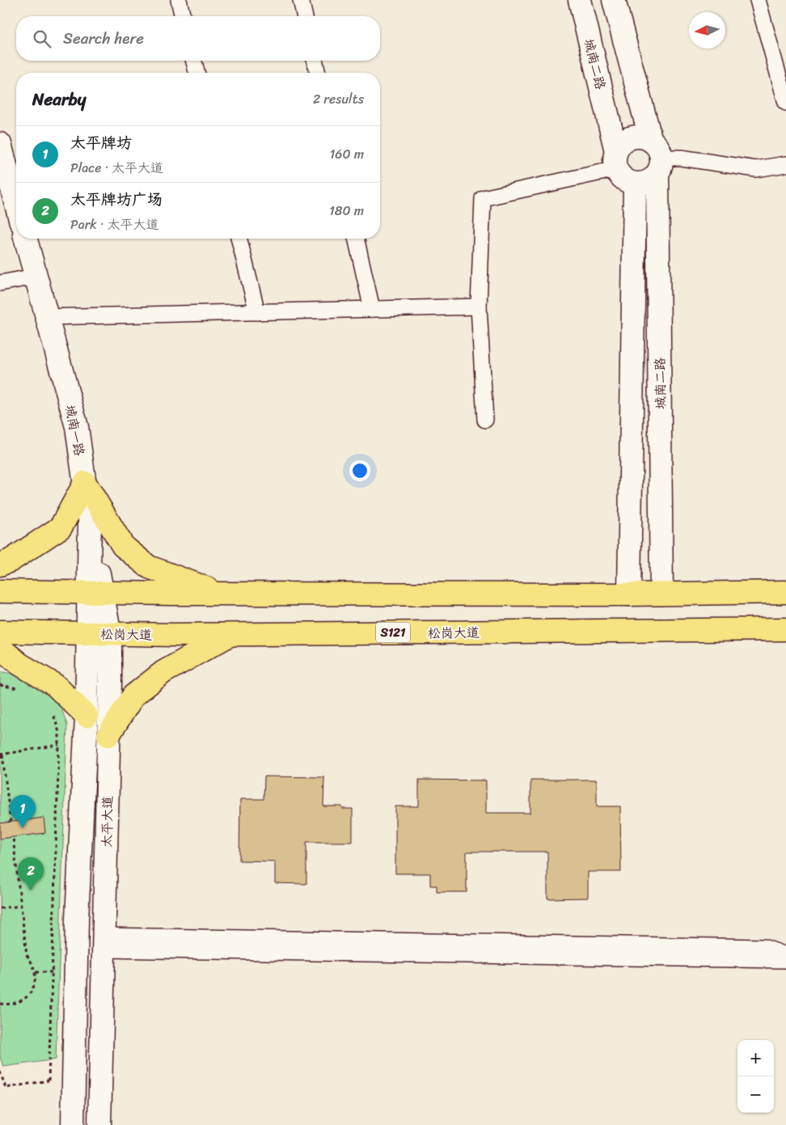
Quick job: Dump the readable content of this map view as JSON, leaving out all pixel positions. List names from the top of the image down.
{
  "streets": {
    "main road": ["S121", "松岗大道"],
    "street": ["城南二路", "城南一路", "太平大道"]
  },
  "crossings": [
    ["城南一路", "太平大道"],
    ["松岗大道", "太平大道"]
  ],
  "north": "left",
  "page": {
    "search": "Search here",
    "heading": ["Nearby", "2 results"],
    "list": [
      {
        "mark": "1",
        "name": "太平牌坊",
        "note": "Place · 太平大道",
        "value": "160 m"
      },
      {
        "mark": "2",
        "name": "太平牌坊广场",
        "note": "Park · 太平大道",
        "value": "180 m"
      }
    ],
    "pins": ["1", "2"],
    "map_buttons": ["+", "−"]
  }
}
